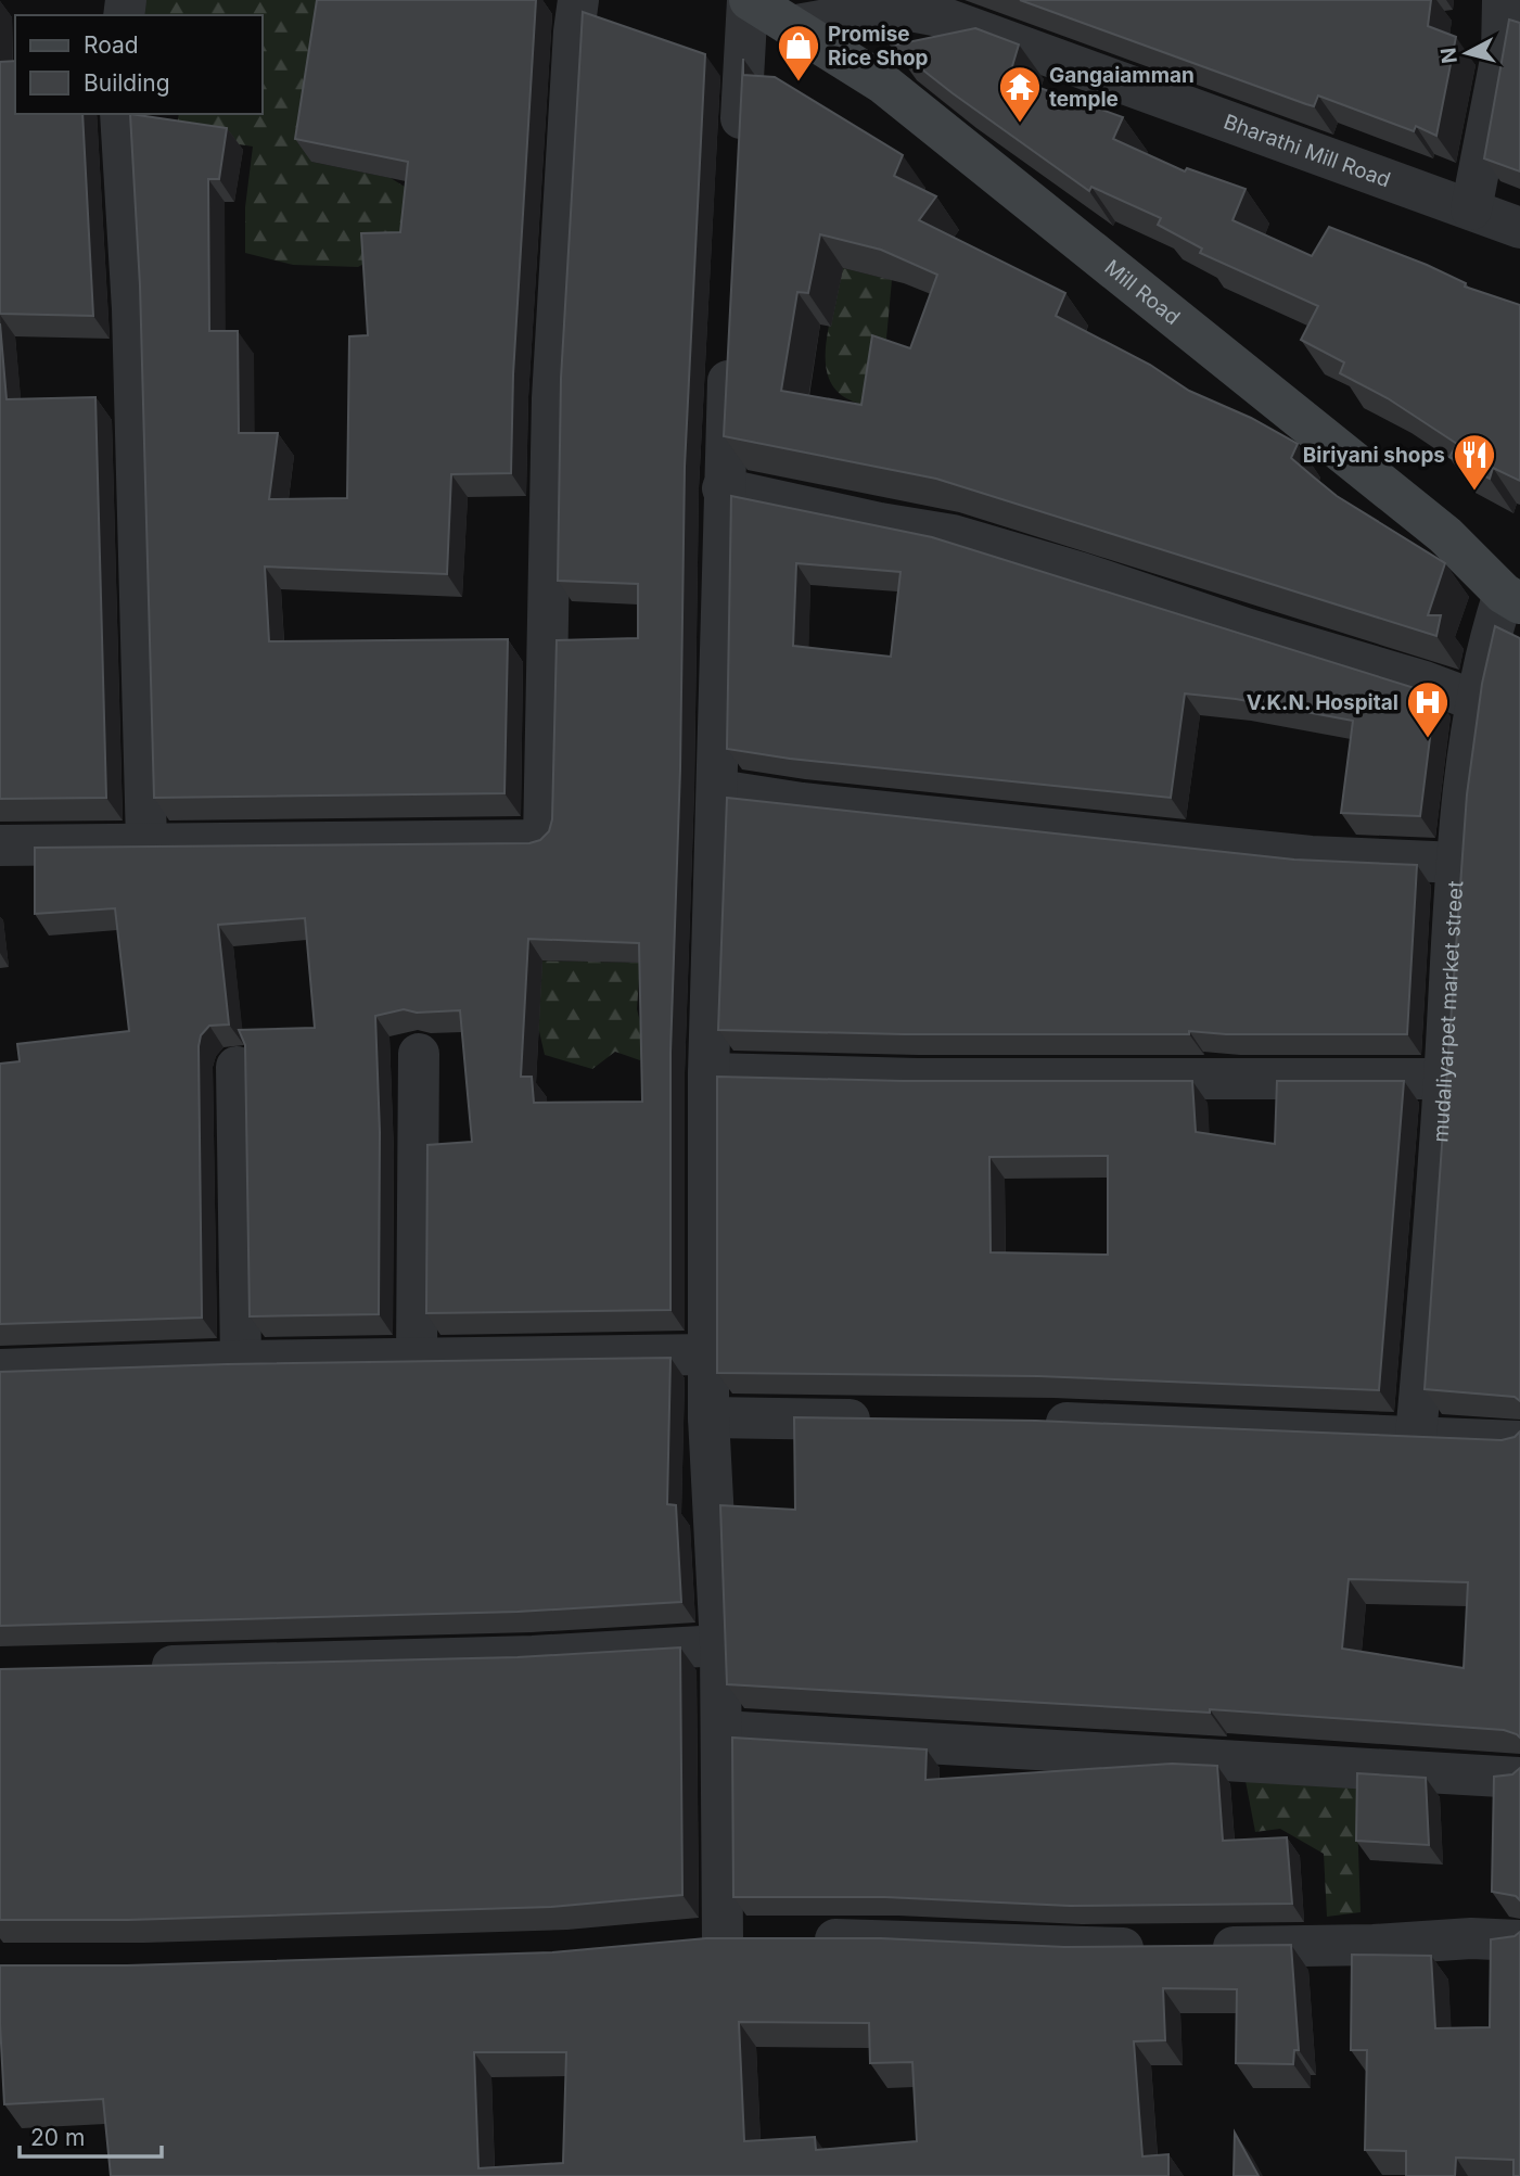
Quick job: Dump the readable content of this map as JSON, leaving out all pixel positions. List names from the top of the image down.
{
  "streets": {
    "main road": ["Mill Road"],
    "street": ["Bharathi Mill Road", "mudaliyarpet market street"]
  },
  "crossings": [
    ["Bharathi Mill Road", "Mill Road"],
    ["Mill Road", "mudaliyarpet market street"]
  ],
  "places": {
    "shop": ["Promise Rice Shop"],
    "temple": ["Gangaiamman temple"],
    "restaurant": ["Biriyani shops"],
    "hospital": ["V.K.N. Hospital"]
  },
  "legend": ["Road", "Building"],
  "scale_bar": "20 m",
  "north": "left"
}
